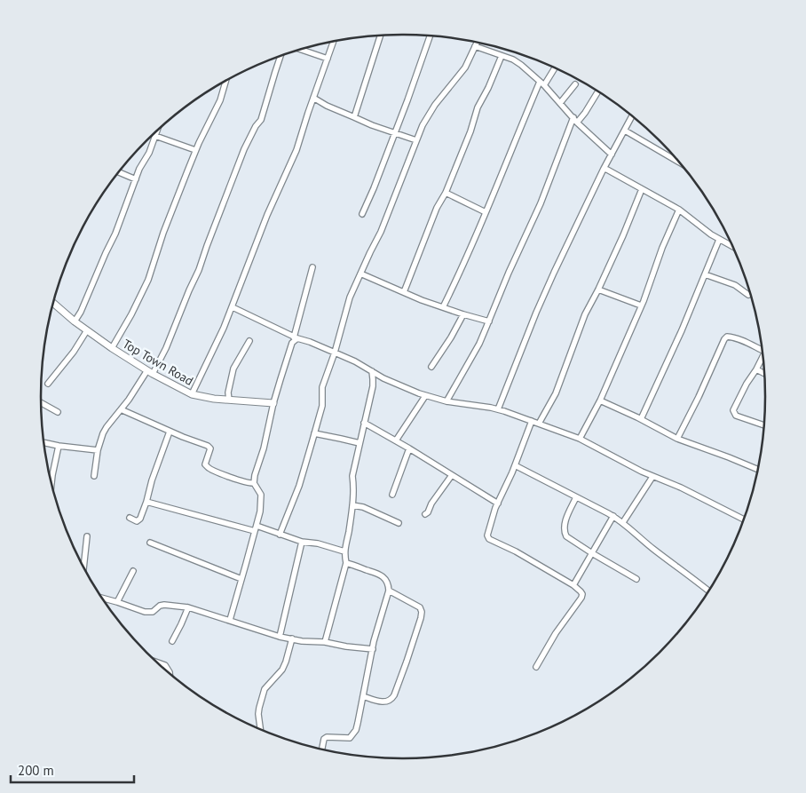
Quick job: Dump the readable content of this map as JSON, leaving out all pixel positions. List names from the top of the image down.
{
  "streets": {
    "street": ["Top Town Road"]
  },
  "scale_bar": "200 m"
}
